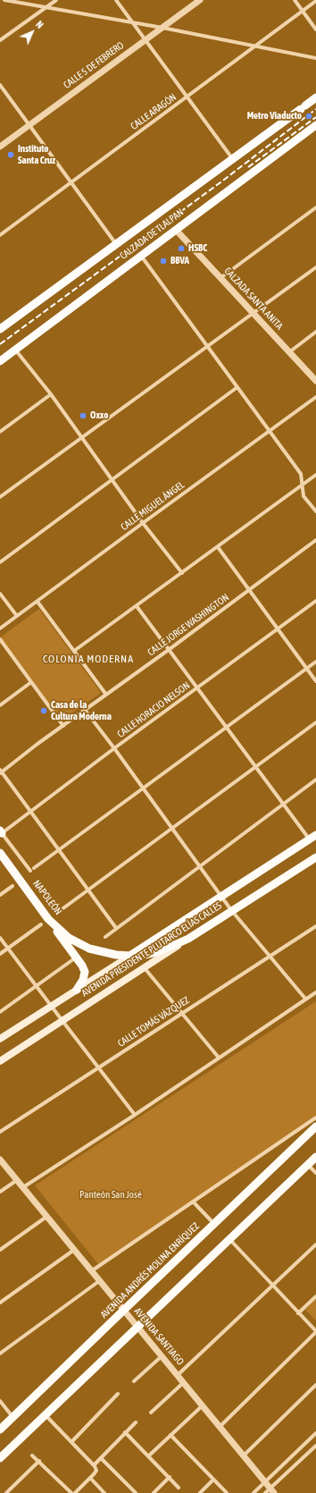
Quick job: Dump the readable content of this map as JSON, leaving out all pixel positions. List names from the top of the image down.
{
  "streets": {
    "highway": ["CALZADA DE TLALPAN"],
    "main road": ["NAPOLEÓN", "AVENIDA PRESIDENTE PLUTARCO ELÍAS CALLES", "AVENIDA ANDRÉS MOLINA ENRÍQUEZ"],
    "street": [
      "CALLE 5 DE FEBRERO",
      "CALLE ARAGÓN",
      "CALZADA SANTA ANITA",
      "CALLE MIGUEL ÁNGEL",
      "CALLE JORGE WASHINGTON",
      "CALLE HORACIO NELSON",
      "CALLE TOMÁS VÁZQUEZ",
      "AVENIDA SANTIAGO"
    ]
  },
  "crossings": [
    ["CALZADA DE TLALPAN", "CALZADA SANTA ANITA"],
    ["CALLE HORACIO NELSON", "NAPOLEÓN"],
    ["NAPOLEÓN", "AVENIDA PRESIDENTE PLUTARCO ELÍAS CALLES"],
    ["AVENIDA ANDRÉS MOLINA ENRÍQUEZ", "AVENIDA SANTIAGO"]
  ],
  "districts": ["COLONIA MODERNA"],
  "parks": ["Panteón San José"],
  "places": [
    "Metro Viaducto",
    "Instituto Santa Cruz",
    "HSBC",
    "BBVA",
    "Oxxo",
    "Casa de la Cultura Moderna"
  ],
  "north": "top right"
}
